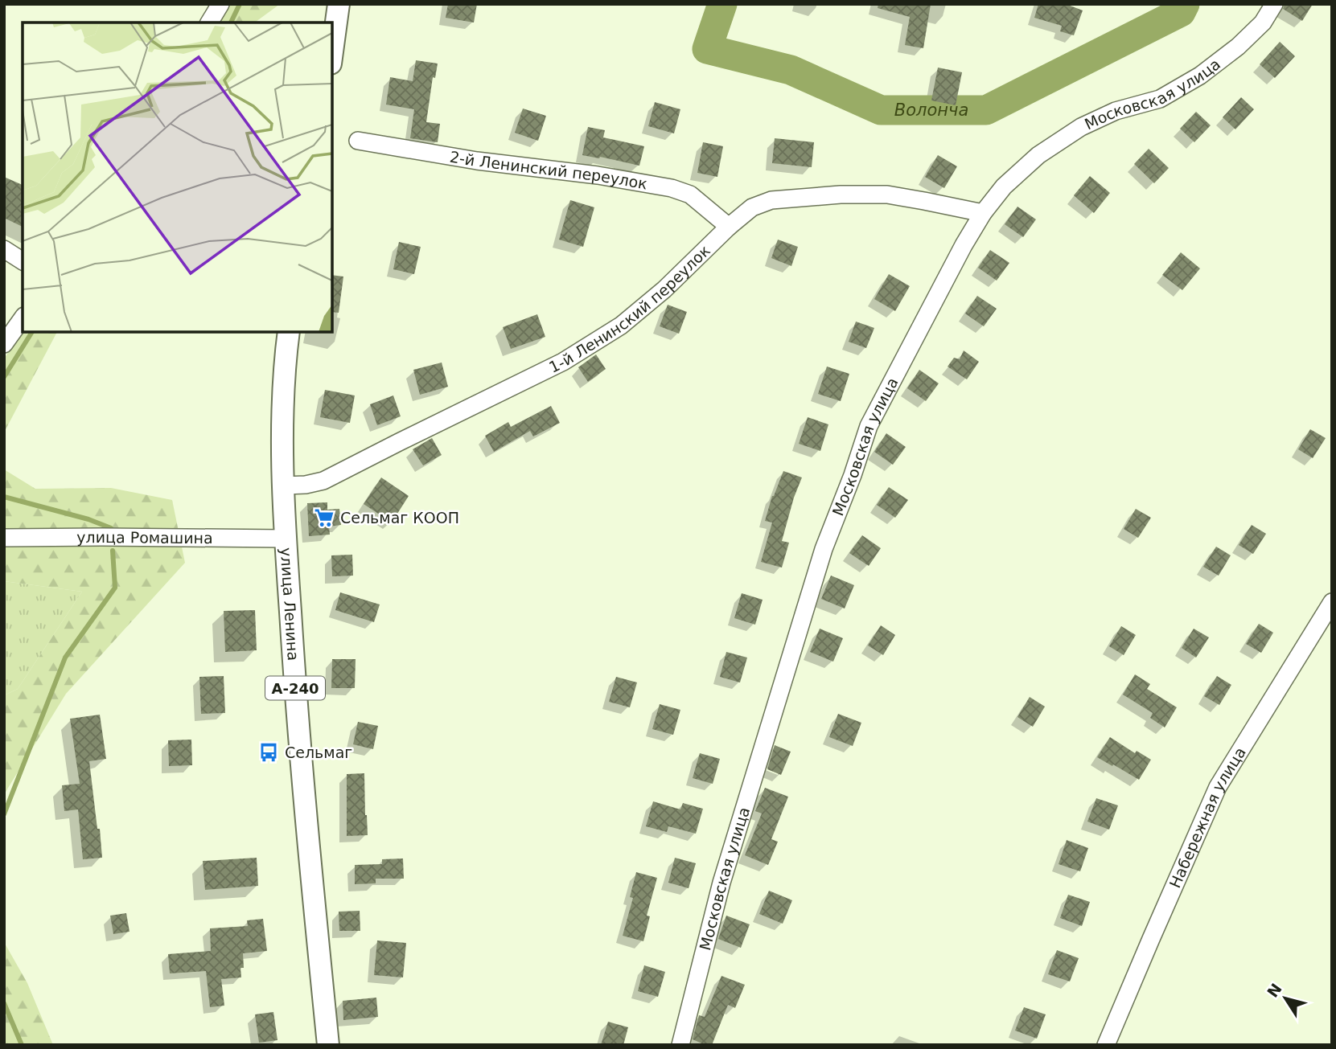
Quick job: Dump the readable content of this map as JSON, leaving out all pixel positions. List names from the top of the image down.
{
  "streets": {
    "main road": ["улица Ленина", "А-240"],
    "street": [
      "Московская улица",
      "2-й Ленинский переулок",
      "1-й Ленинский переулок",
      "улица Ромашина",
      "Набережная улица"
    ]
  },
  "crossings": [
    ["Московская улица", "1-й Ленинский переулок"],
    ["2-й Ленинский переулок", "1-й Ленинский переулок"],
    ["1-й Ленинский переулок", "улица Ленина"],
    ["улица Ромашина", "улица Ленина"]
  ],
  "water": ["Волонча"],
  "places": {
    "supermarket": ["Сельмаг КООП"],
    "bus stop": ["Сельмаг"]
  },
  "north": "top left"
}
